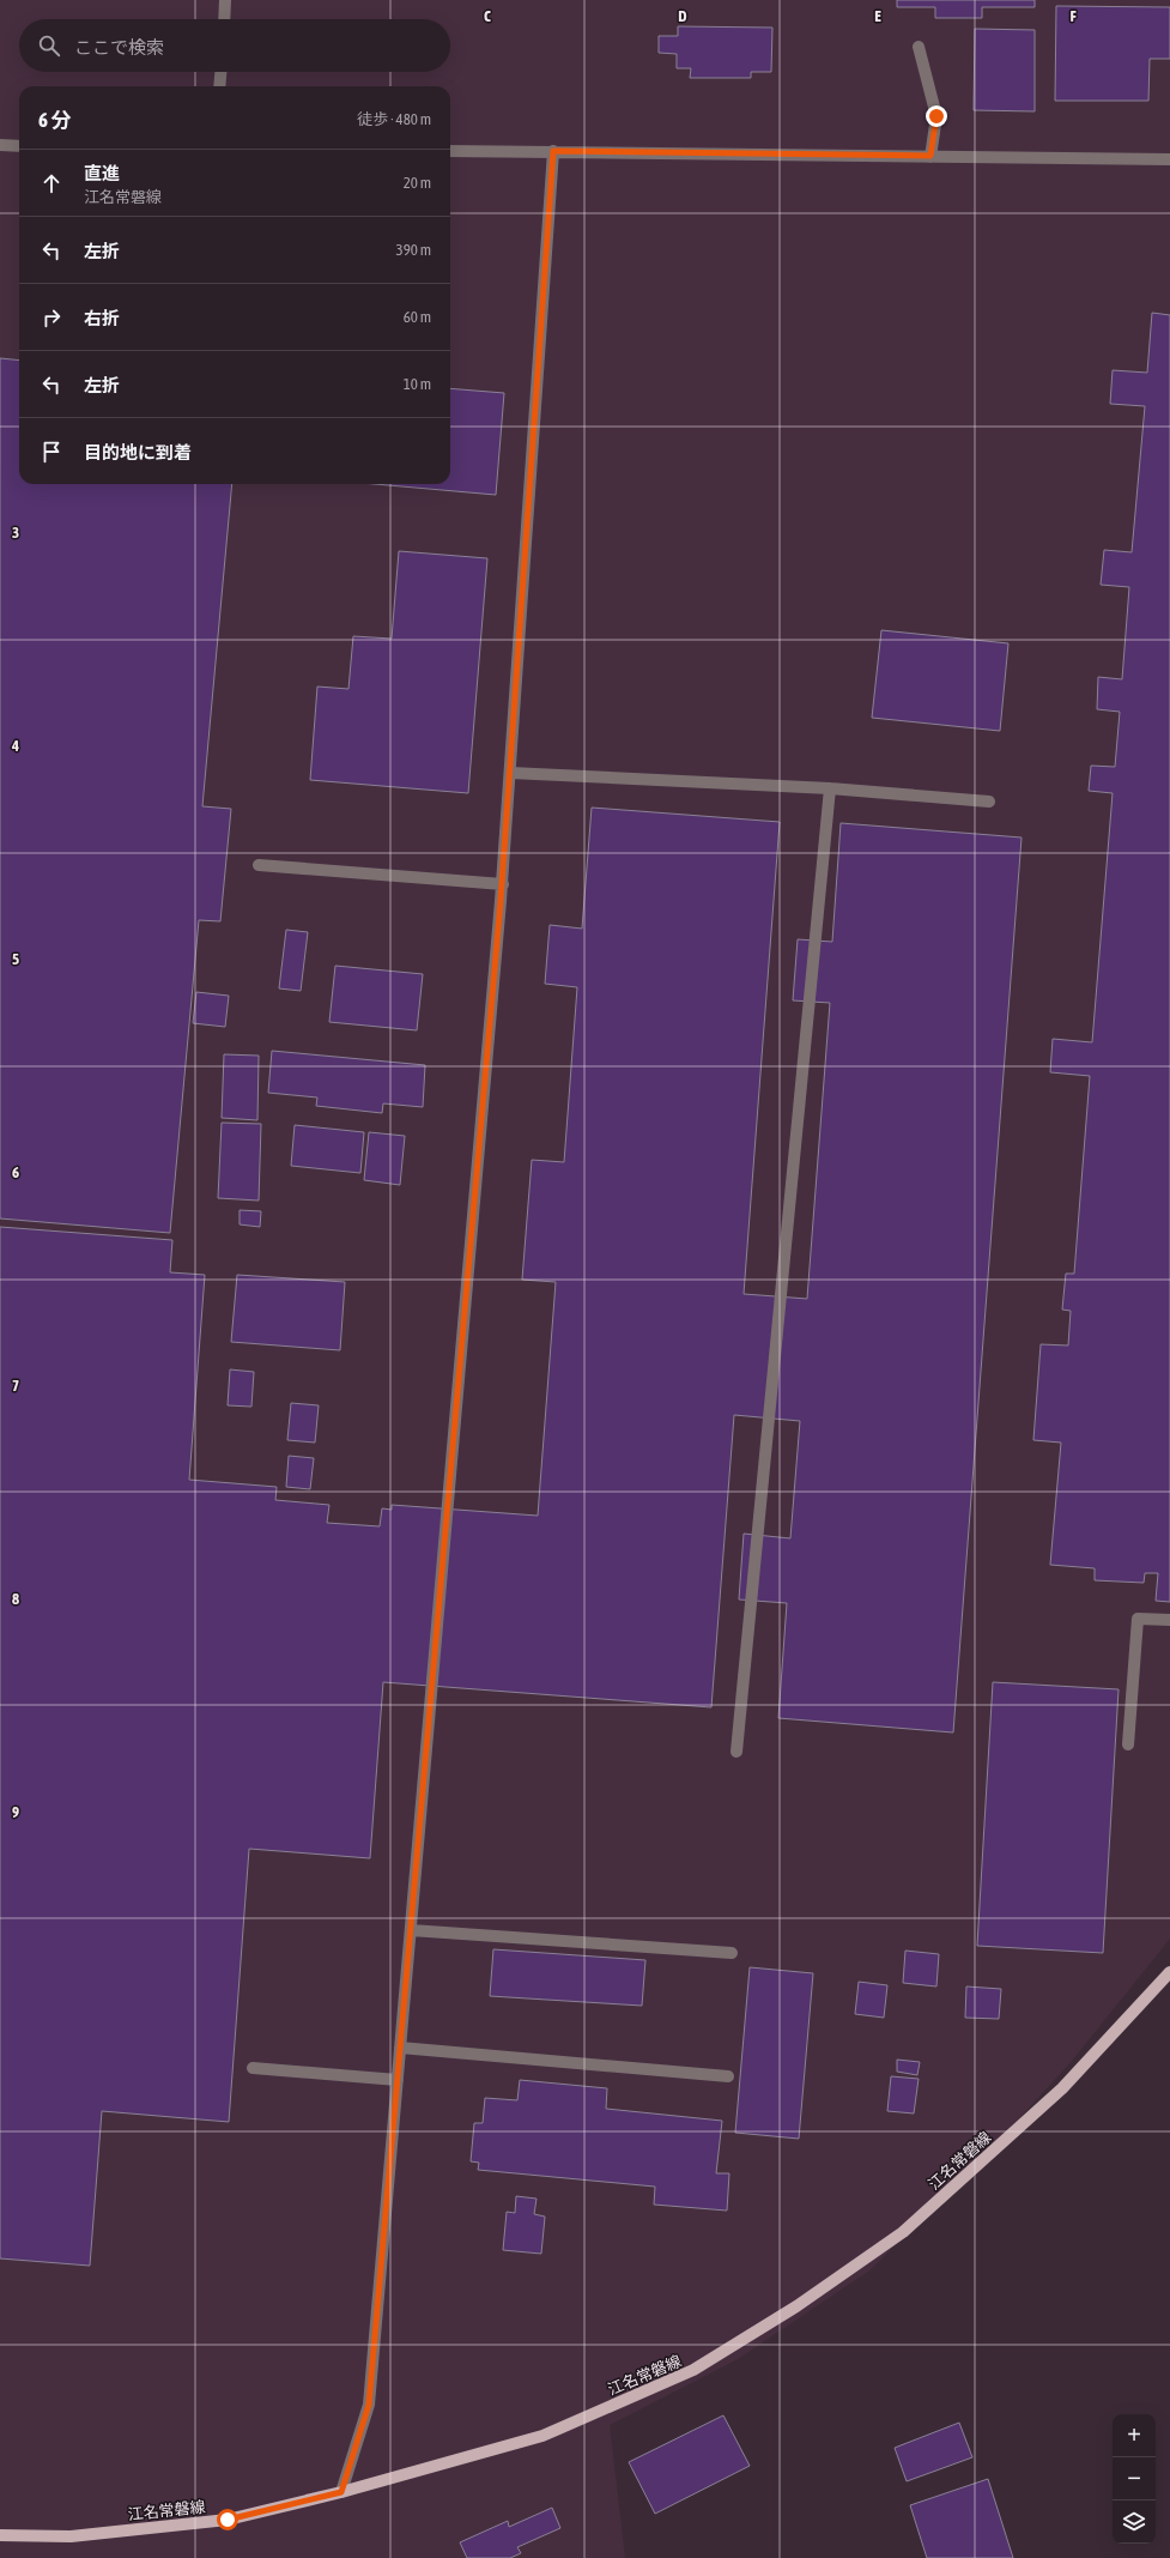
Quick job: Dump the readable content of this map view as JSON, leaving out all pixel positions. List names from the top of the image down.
{
  "streets": {
    "main road": ["江名常磐線"]
  },
  "page": {
    "search": "ここで検索",
    "heading": ["6 分", "徒歩 · 480 m"],
    "list": [
      ["直進", "江名常磐線", "20 m"],
      ["左折", "390 m"],
      ["右折", "60 m"],
      ["左折", "10 m"],
      "目的地に到着"
    ],
    "map_buttons": ["+", "−"]
  },
  "grid": {
    "columns": [
      "C",
      "D",
      "E",
      "F"
    ],
    "rows": [
      "3",
      "4",
      "5",
      "6",
      "7",
      "8",
      "9"
    ]
  }
}
